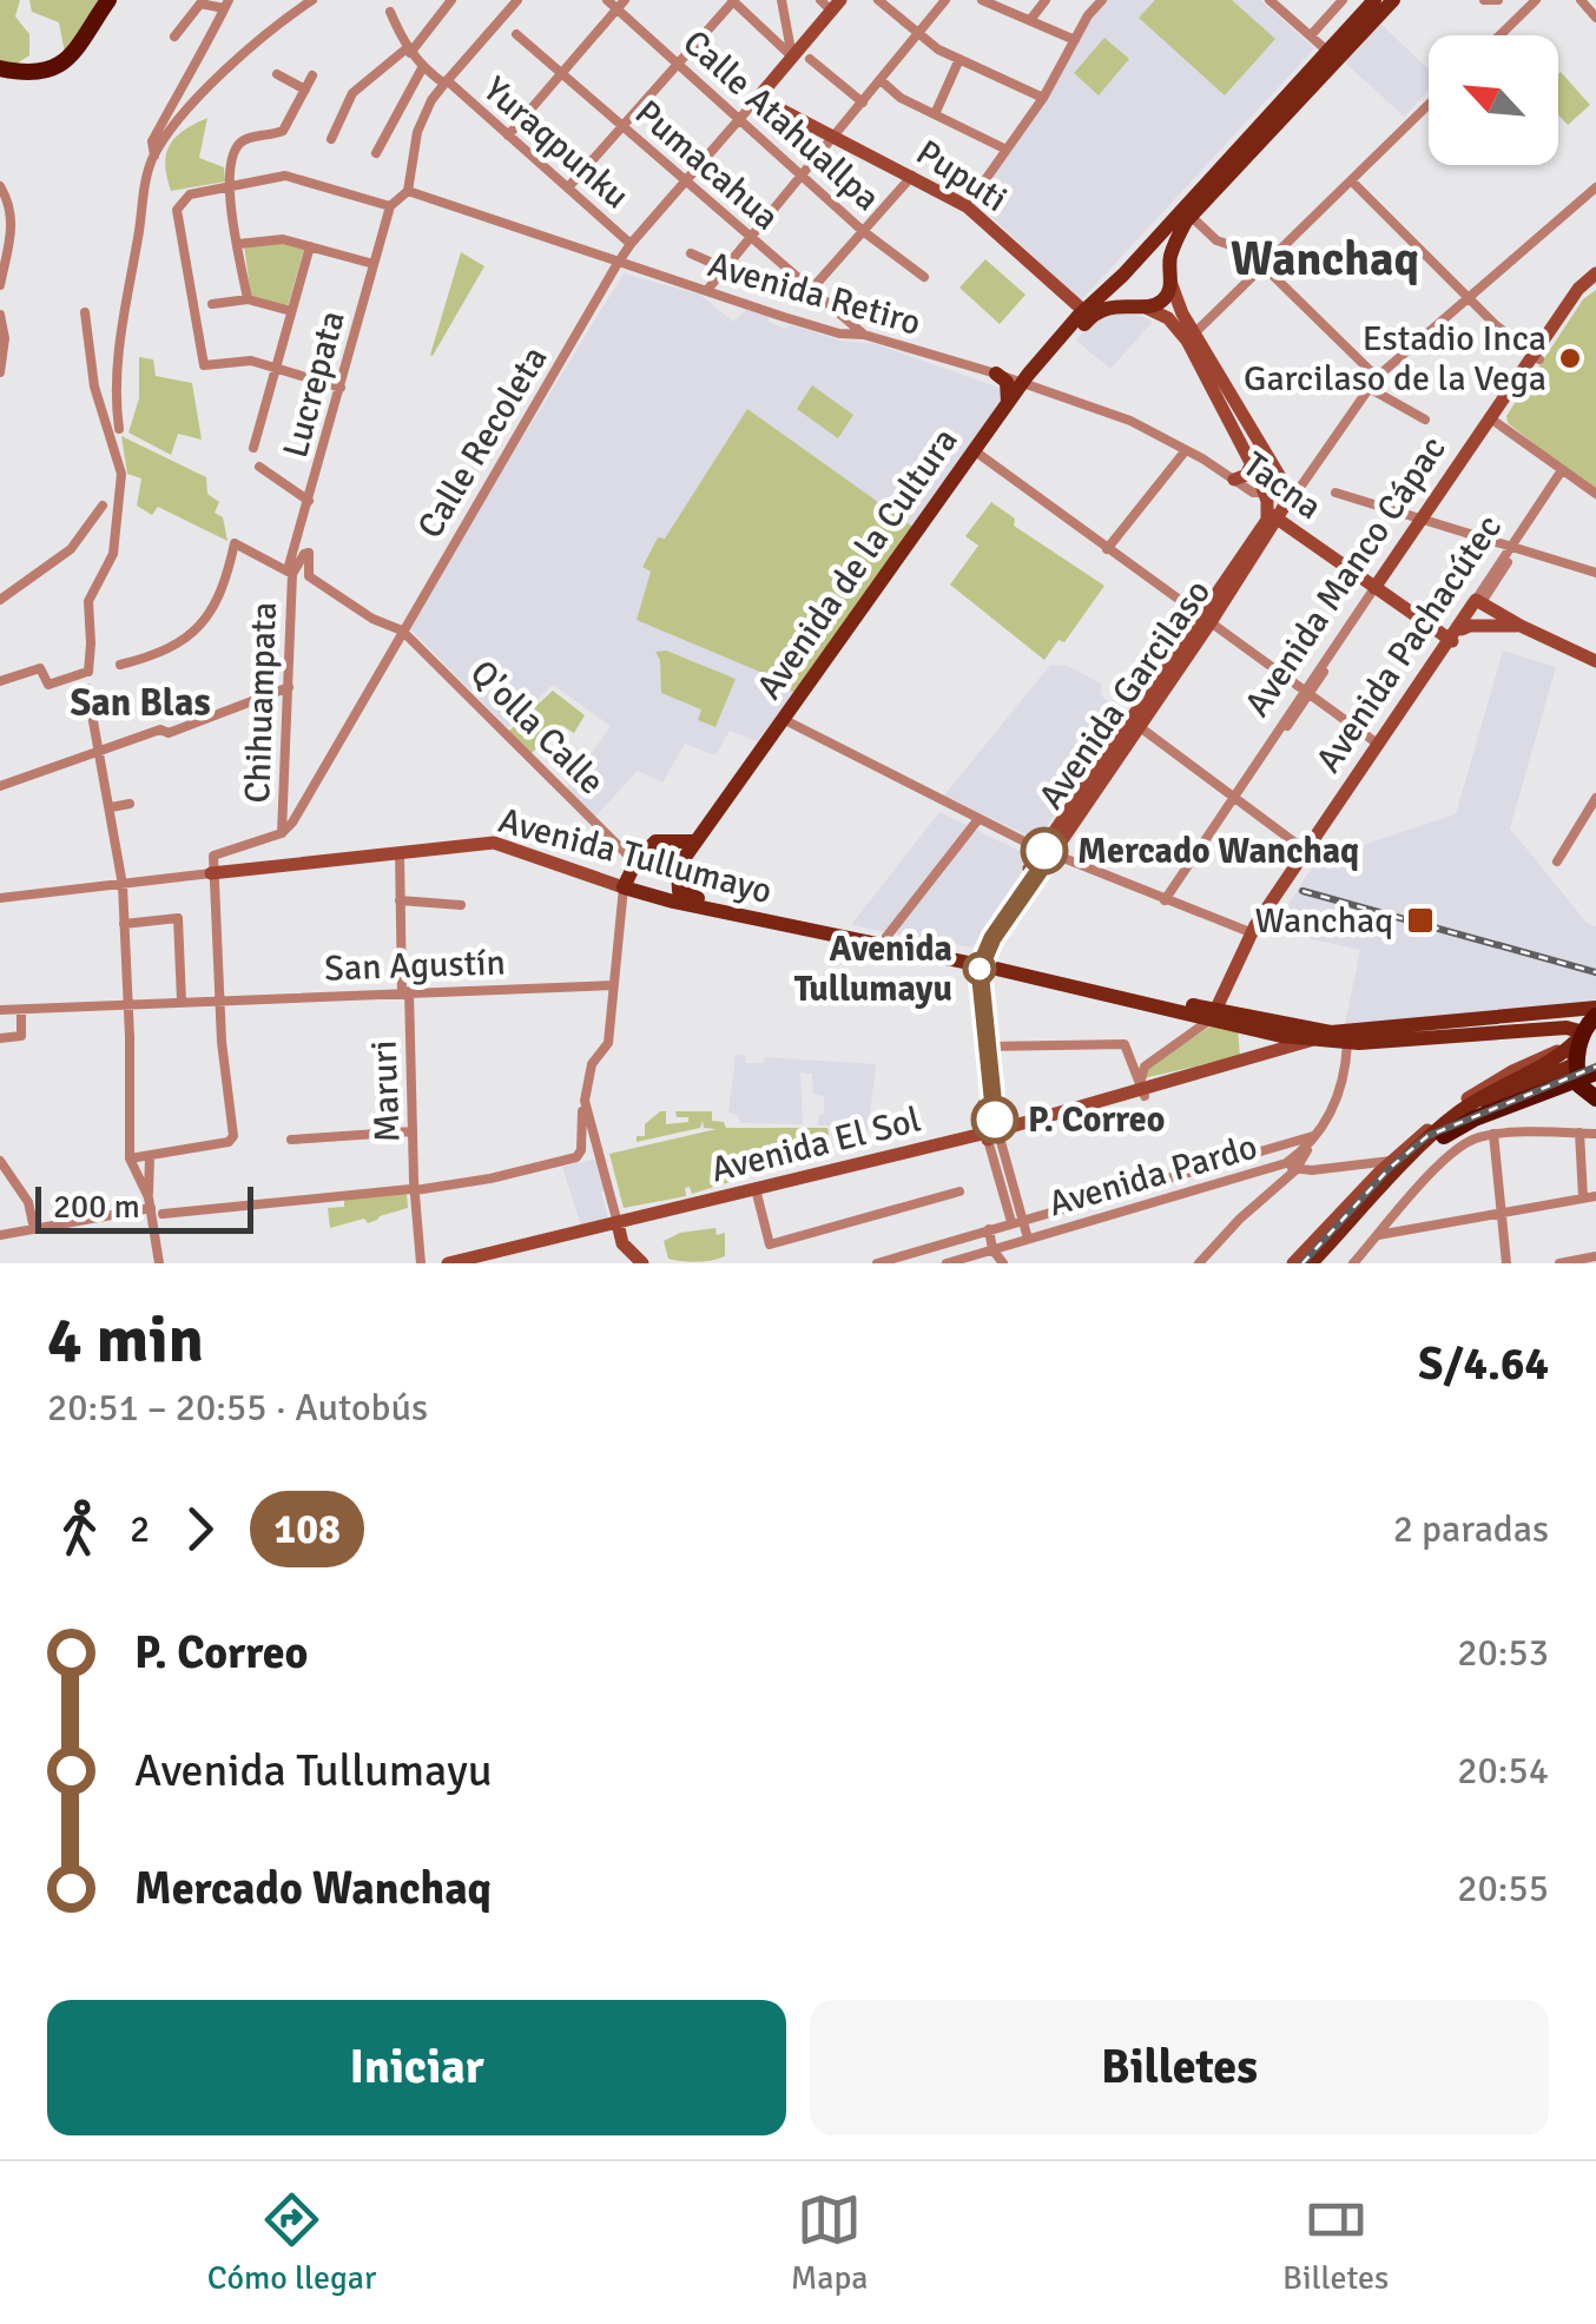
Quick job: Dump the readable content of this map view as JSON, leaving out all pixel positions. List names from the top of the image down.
{
  "streets": {
    "main road": ["Avenida de la Cultura", "Avenida Tullumayo"],
    "street": [
      "Calle Atahuallpa",
      "Yuraqpunku",
      "Pumacahua",
      "Puputi",
      "Avenida Retiro",
      "Lucrepata",
      "Calle Recoleta",
      "Tacna",
      "Avenida Manco Cápac",
      "Avenida Pachacútec",
      "Avenida Garcilaso",
      "Chihuampata",
      "Q'olla Calle",
      "San Agustín",
      "Maruri",
      "Avenida El Sol",
      "Avenida Pardo"
    ]
  },
  "crossings": [
    ["Calle Atahuallpa", "Calle Recoleta"],
    ["Yuraqpunku", "Calle Recoleta"],
    ["Pumacahua", "Avenida Retiro"],
    ["Pumacahua", "Calle Recoleta"],
    ["Puputi", "Calle Recoleta"],
    ["Puputi", "Avenida de la Cultura"],
    ["Avenida Retiro", "Calle Recoleta"],
    ["Avenida Retiro", "Tacna"],
    ["Avenida Retiro", "Avenida de la Cultura"],
    ["Lucrepata", "Chihuampata"],
    ["Lucrepata", "Q'olla Calle"],
    ["Calle Recoleta", "Chihuampata"],
    ["Calle Recoleta", "Q'olla Calle"],
    ["Tacna", "Avenida de la Cultura"],
    ["Tacna", "Avenida Manco Cápac"],
    ["Tacna", "Avenida Pachacútec"],
    ["Tacna", "Avenida Garcilaso"],
    ["Avenida de la Cultura", "Avenida Tullumayo"],
    ["Avenida Pachacútec", "Avenida Tullumayo"],
    ["Avenida Garcilaso", "Avenida Tullumayo"],
    ["Chihuampata", "Q'olla Calle"],
    ["Avenida Tullumayo", "Maruri"],
    ["Avenida Tullumayo", "Avenida El Sol"],
    ["Avenida Tullumayo", "Avenida Pardo"],
    ["San Agustín", "Maruri"]
  ],
  "districts": ["Wanchaq", "San Blas"],
  "places": {
    "other": [
      "Estadio Inca Garcilaso de la Vega",
      "Mercado Wanchaq",
      "Avenida Tullumayu",
      "P. Correo"
    ],
    "transit": ["Wanchaq"]
  },
  "lines": ["bus line 108"],
  "scale_bar": "200 m",
  "north": "top left",
  "page": {
    "scale": "200 m",
    "heading": ["4 min", "20:51 – 20:55 · Autobús", "S/4.64"],
    "legs": ["2", "108", "2 paradas"],
    "list": [
      {
        "name": "P. Correo",
        "value": "20:53"
      },
      {
        "name": "Avenida Tullumayu",
        "value": "20:54"
      },
      {
        "name": "Mercado Wanchaq",
        "value": "20:55"
      }
    ],
    "buttons": ["Iniciar", "Billetes"],
    "tabs": ["Cómo llegar", "Mapa", "Billetes"]
  }
}
